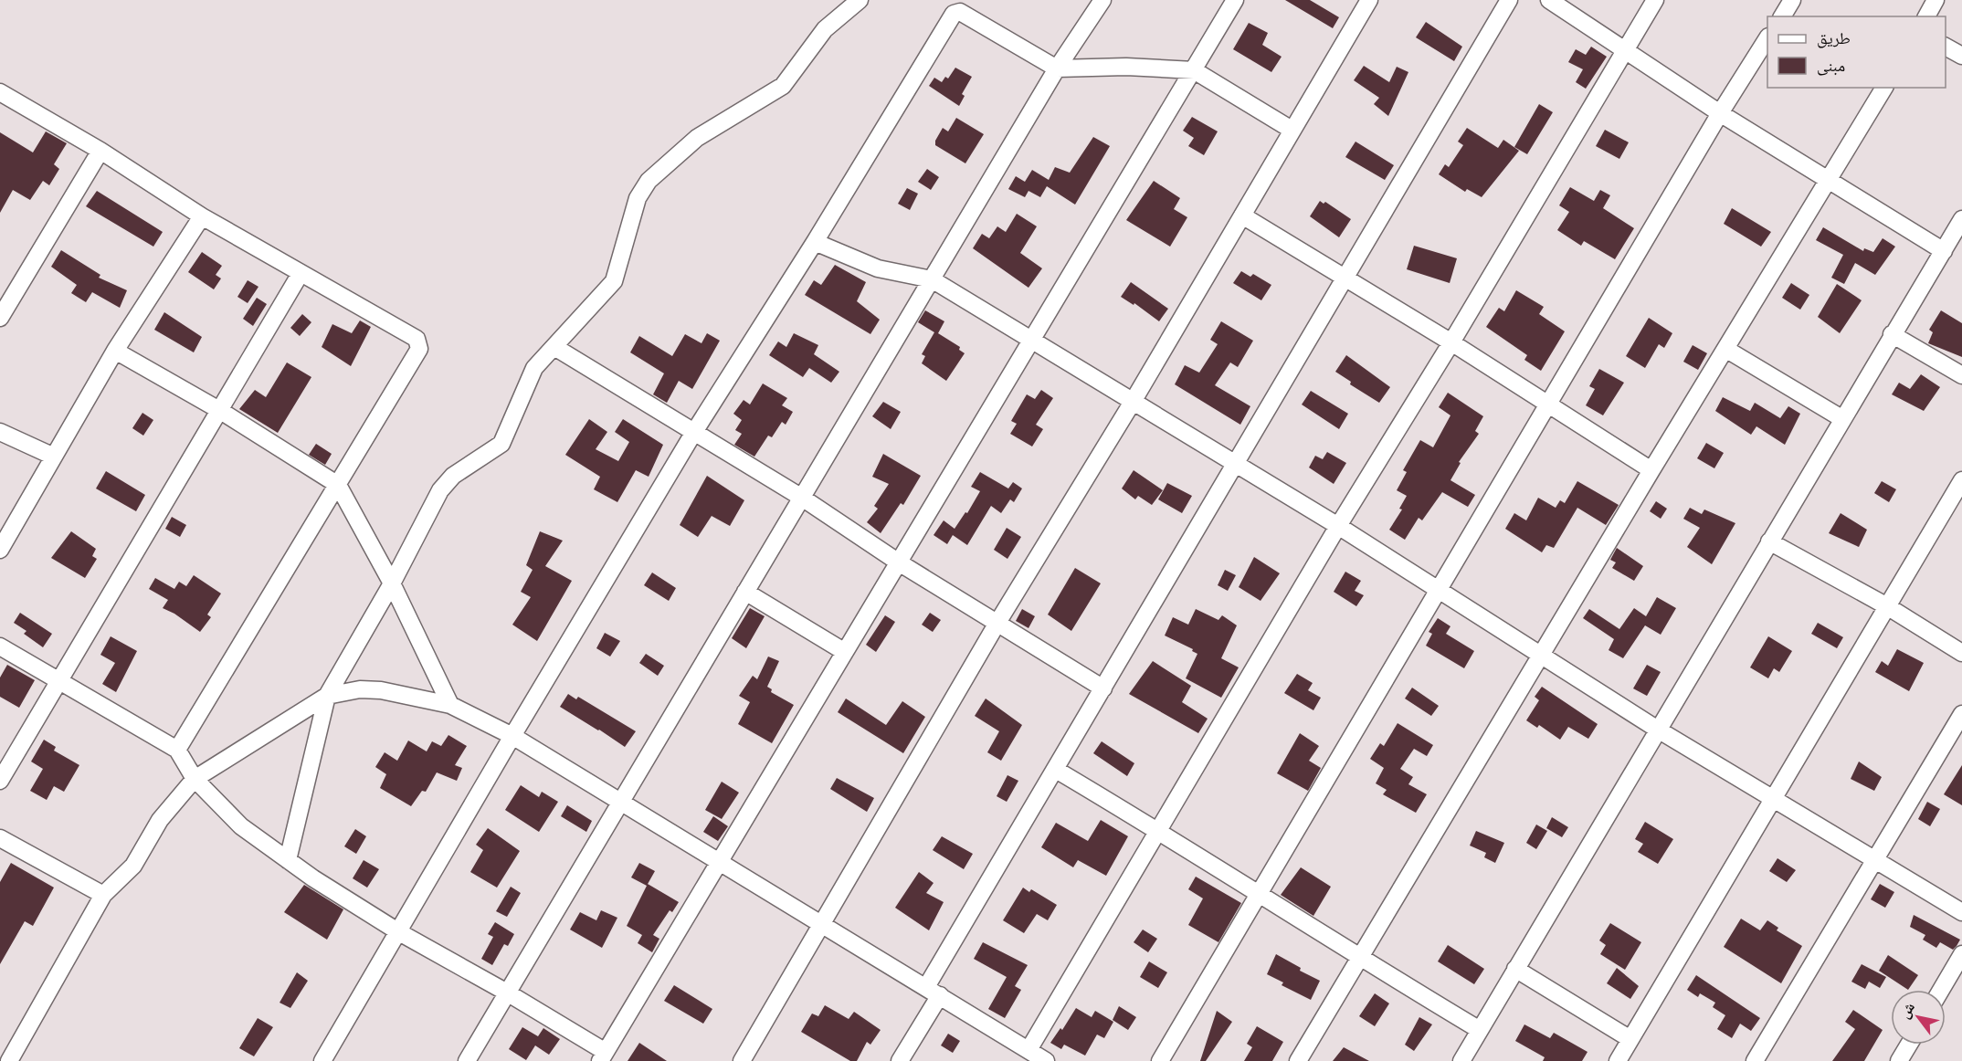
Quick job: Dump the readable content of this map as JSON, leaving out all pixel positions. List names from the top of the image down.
{
  "legend": ["طريق", "مبنى"],
  "north": "top left"
}
